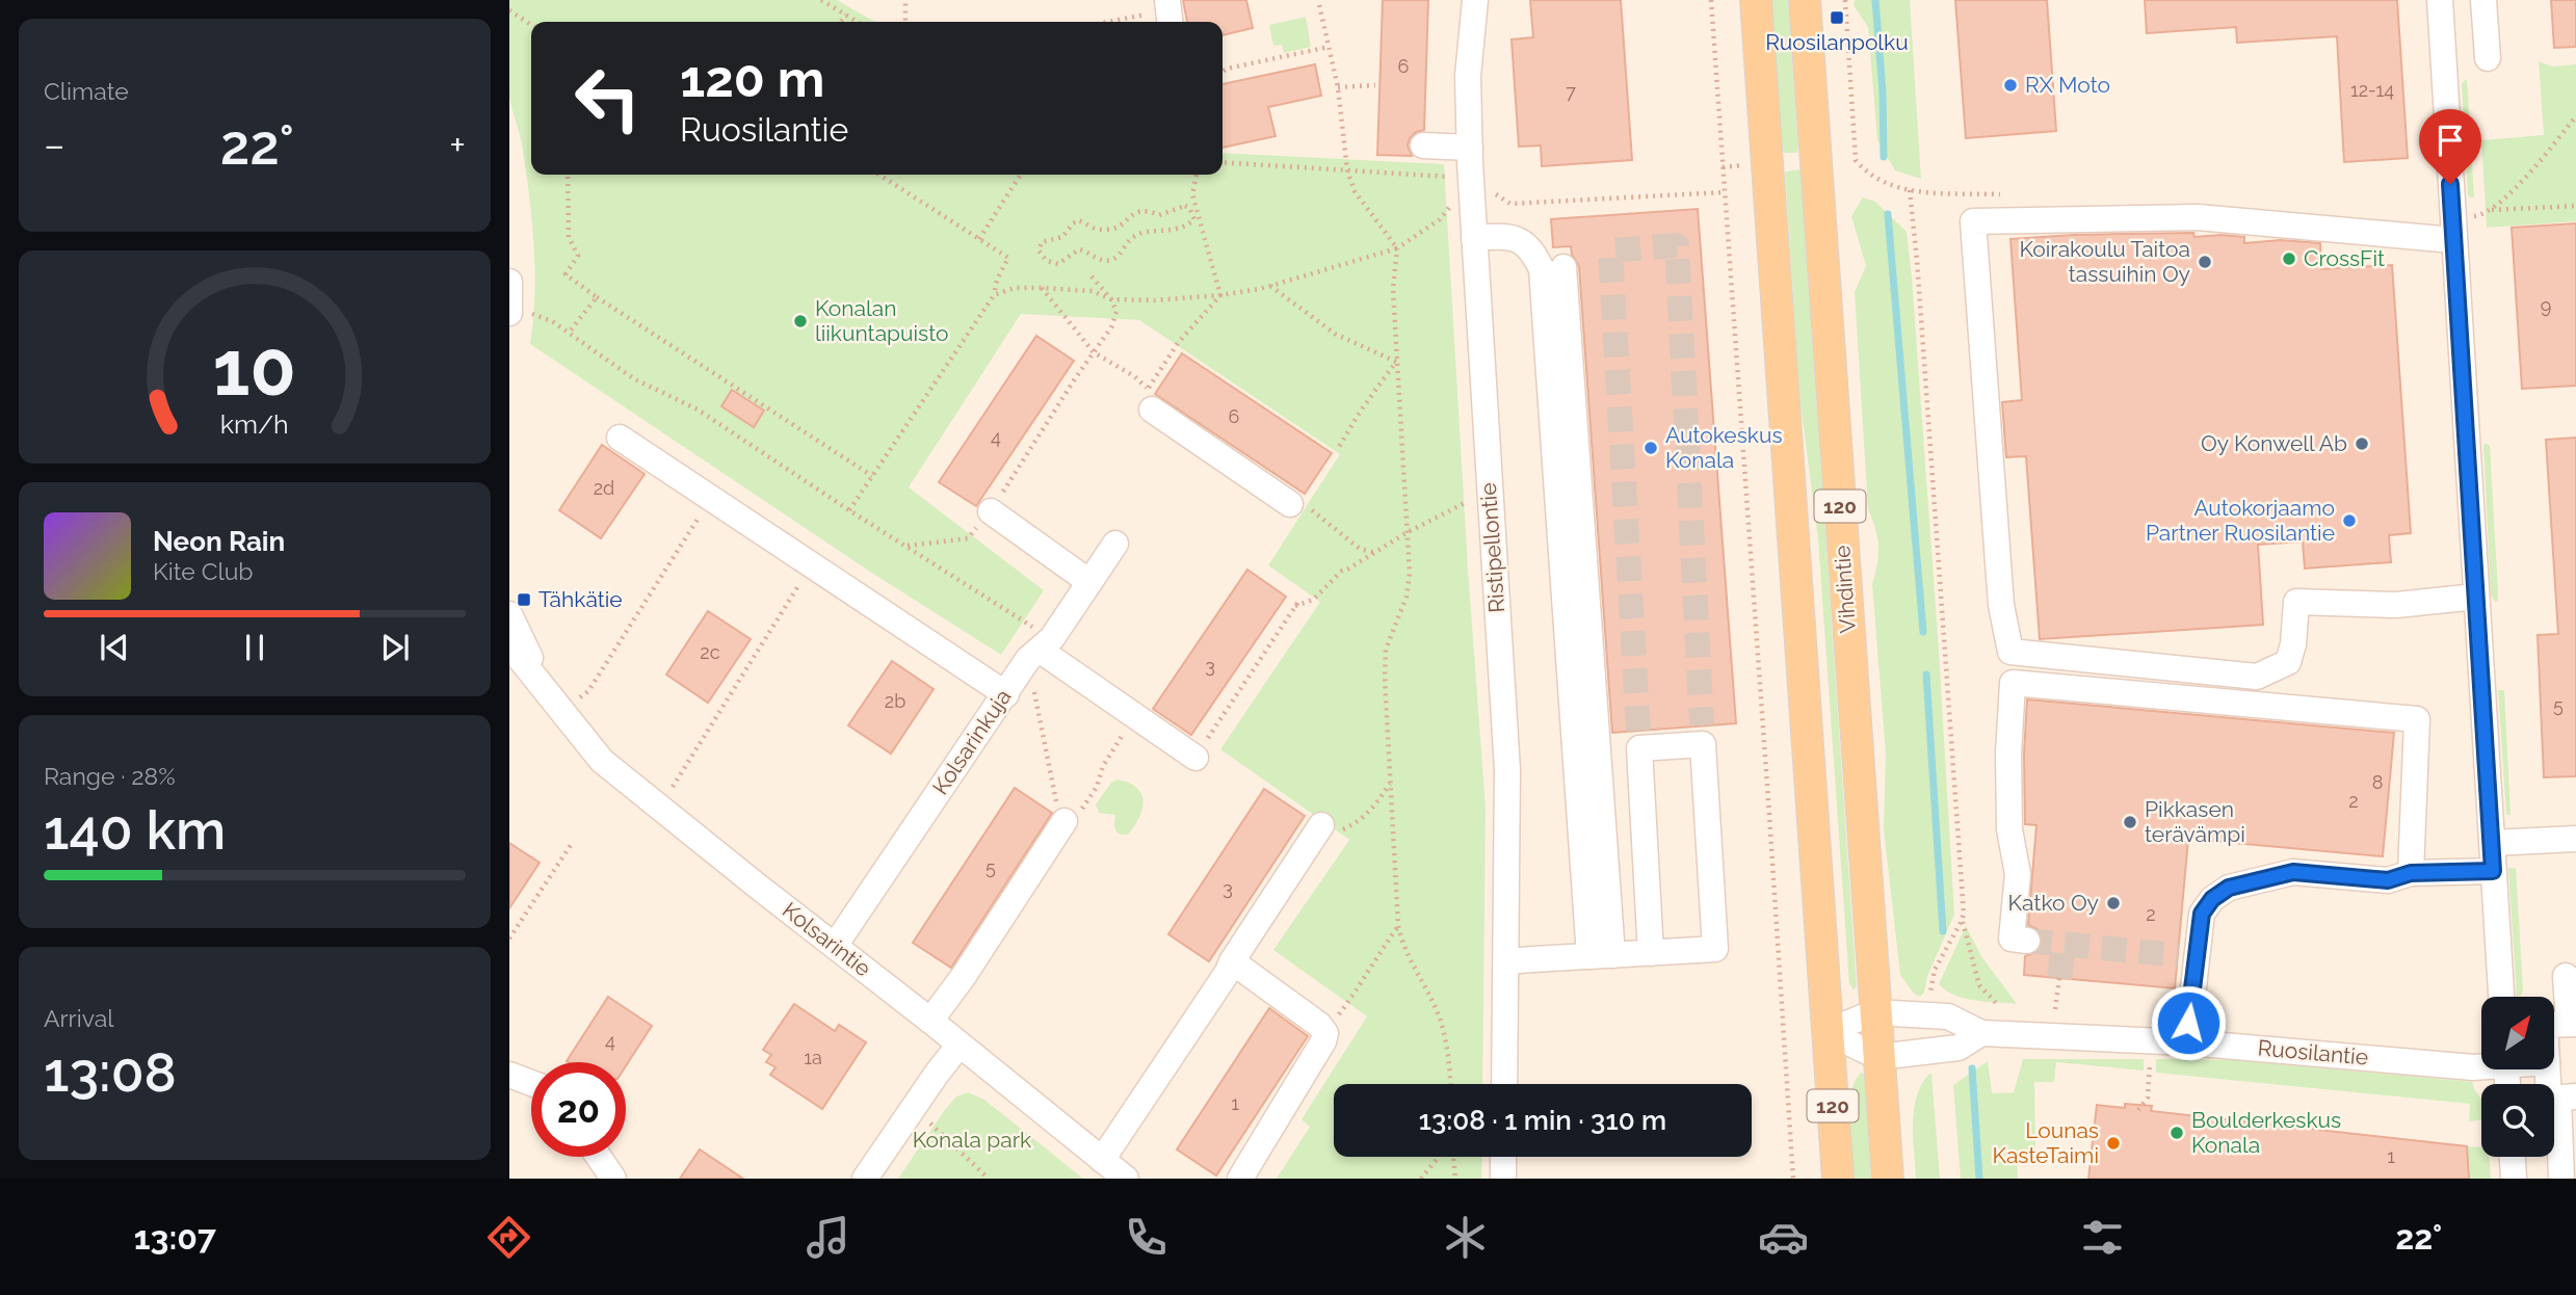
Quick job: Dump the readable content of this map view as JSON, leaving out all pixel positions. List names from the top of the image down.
{
  "streets": {
    "main road": ["120", "Vihdintie"],
    "street": [
      "Ristipellontie",
      "Kolsarinkuja",
      "Kolsarintie",
      "Ruosilantie"
    ]
  },
  "crossings": [
    ["120", "Ruosilantie"],
    ["Vihdintie", "Ruosilantie"],
    ["Kolsarinkuja", "Kolsarintie"]
  ],
  "parks": ["Konala park"],
  "places": {
    "transit": ["Ruosilanpolku", "Tähkätie"],
    "other": [
      "RX Moto",
      "CrossFit",
      "Koirakoulu Taitoa tassuihin Oy",
      "Konalan liikuntapuisto",
      "Oy Konwell Ab",
      "Autokeskus Konala",
      "Autokorjaamo Partner Ruosilantie",
      "Pikkasen terävämpi",
      "Katko Oy",
      "Boulderkeskus Konala",
      "Lounas KasteTaimi"
    ]
  },
  "house_numbers": [
    "6",
    "12-14",
    "7",
    "9",
    "6",
    "4",
    "2d",
    "2c",
    "3",
    "2b",
    "5",
    "8",
    "2",
    "5",
    "3",
    "2",
    "4",
    "1a",
    "1",
    "1"
  ],
  "north": "top right",
  "page": {
    "tile": [
      "Climate",
      ["Range · 28%", "140 km"],
      ["Arrival", "13:08"]
    ],
    "turn": ["120 m", "Ruosilantie"],
    "heat": ["−", "22°", "+"],
    "song": ["Neon Rain", "Kite Club"],
    "limit": "20",
    "trip": "13:08 · 1 min · 310 m",
    "tabs": ["13:07", "22°"],
    "gauge": ["10", "km/h"]
  }
}
